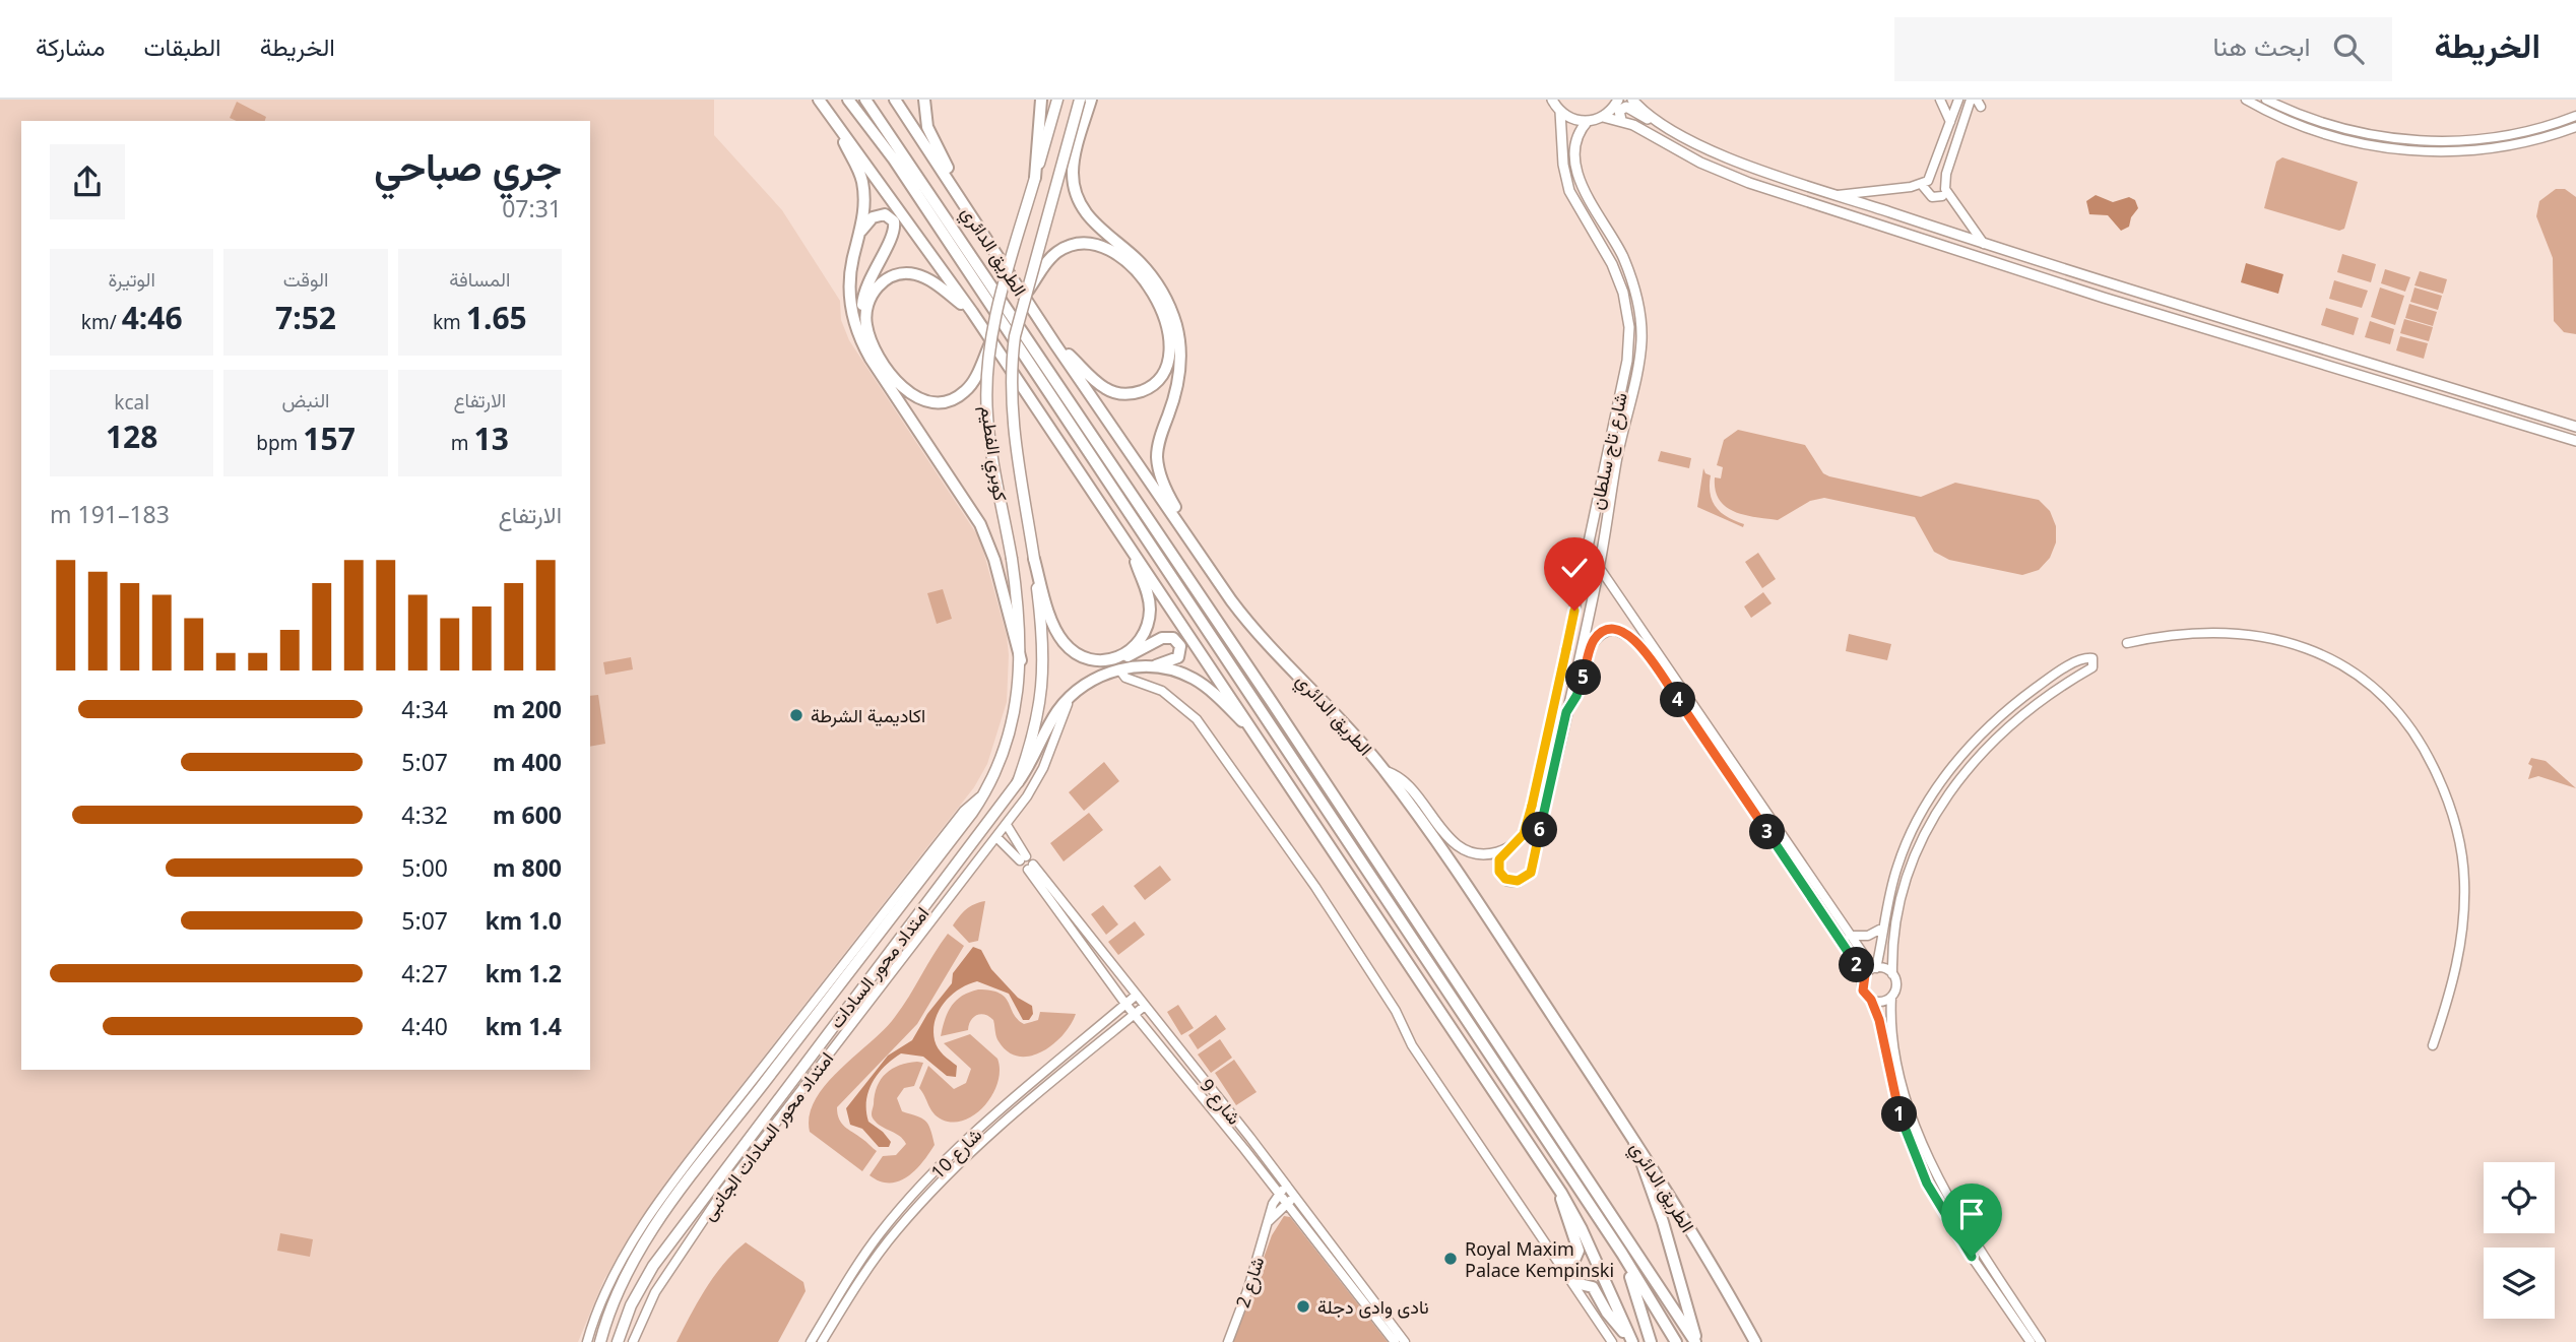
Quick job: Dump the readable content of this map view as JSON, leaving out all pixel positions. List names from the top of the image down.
{
  "streets": {
    "highway": ["الطريق الدائري"],
    "main road": ["شارع تاج سلطان", "كوبري الفطيم", "امتداد محور السادات"],
    "street": [
      "شارع 9",
      "امتداد محور السادات الجانبى",
      "شارع 10",
      "شارع 2"
    ]
  },
  "crossings": [
    ["كوبري الفطيم", "امتداد محور السادات"],
    ["شارع 9", "شارع 10"],
    ["شارع 9", "شارع 2"]
  ],
  "places": ["اكاديمية الشرطة", "Royal Maxim Palace Kempinski", "نادى وادى دجلة"],
  "page": {
    "header": "الخريطة",
    "search": "ابحث هنا",
    "nav": ["الخريطة", "الطبقات", "مشاركة"],
    "heading": ["جري صباحي", "07:31"],
    "stats": [
      ["المسافة", "1.65 km"],
      ["الوقت", "7:52"],
      ["الوتيرة", "4:46 /km"],
      ["الارتفاع", "13 m"],
      ["النبض", "157 bpm"],
      ["kcal", "128"]
    ],
    "chart": ["الارتفاع", "183–191 m"],
    "pins": [
      "5",
      "4",
      "6",
      "3",
      "2",
      "1"
    ],
    "list": [
      {
        "name": "200 m",
        "note": "4:34"
      },
      {
        "name": "400 m",
        "note": "5:07"
      },
      {
        "name": "600 m",
        "note": "4:32"
      },
      {
        "name": "800 m",
        "note": "5:00"
      },
      {
        "name": "1.0 km",
        "note": "5:07"
      },
      {
        "name": "1.2 km",
        "note": "4:27"
      },
      {
        "name": "1.4 km",
        "note": "4:40"
      }
    ]
  }
}
